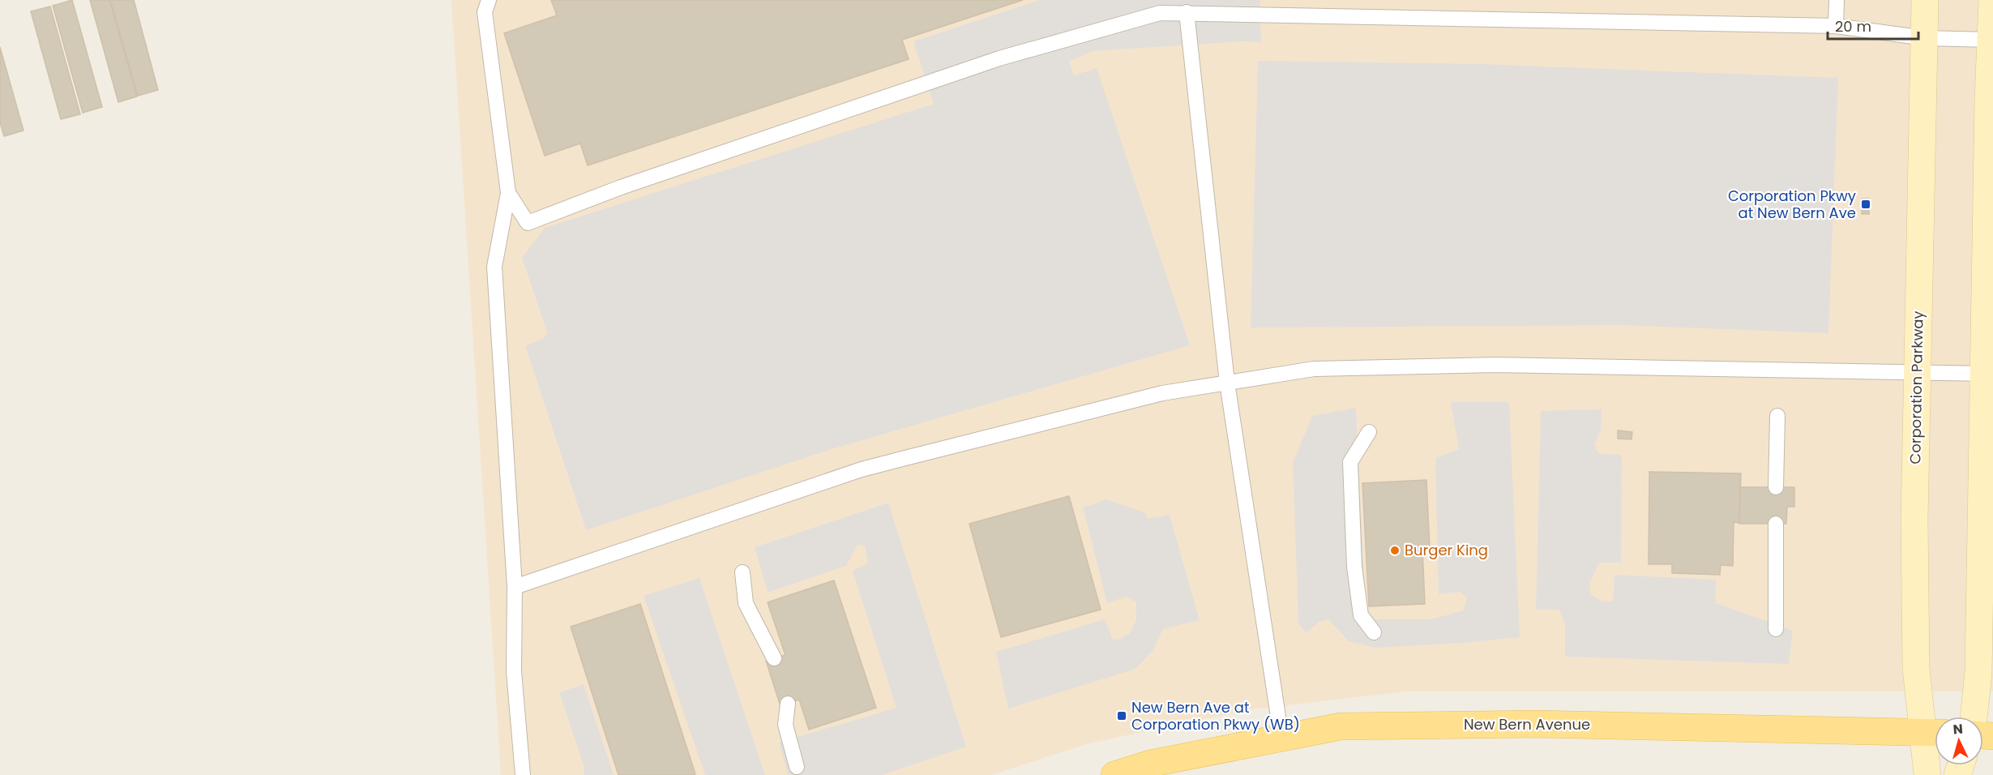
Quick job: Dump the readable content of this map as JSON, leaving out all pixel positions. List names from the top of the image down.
{
  "streets": {
    "main road": ["Corporation Parkway", "New Bern Avenue"]
  },
  "crossings": [
    ["Corporation Parkway", "New Bern Avenue"]
  ],
  "places": {
    "transit": ["Corporation Pkwy at New Bern Ave", "New Bern Ave at Corporation Pkwy (WB)"],
    "other": ["Burger King"]
  },
  "scale_bar": "20 m",
  "north": "top"
}
